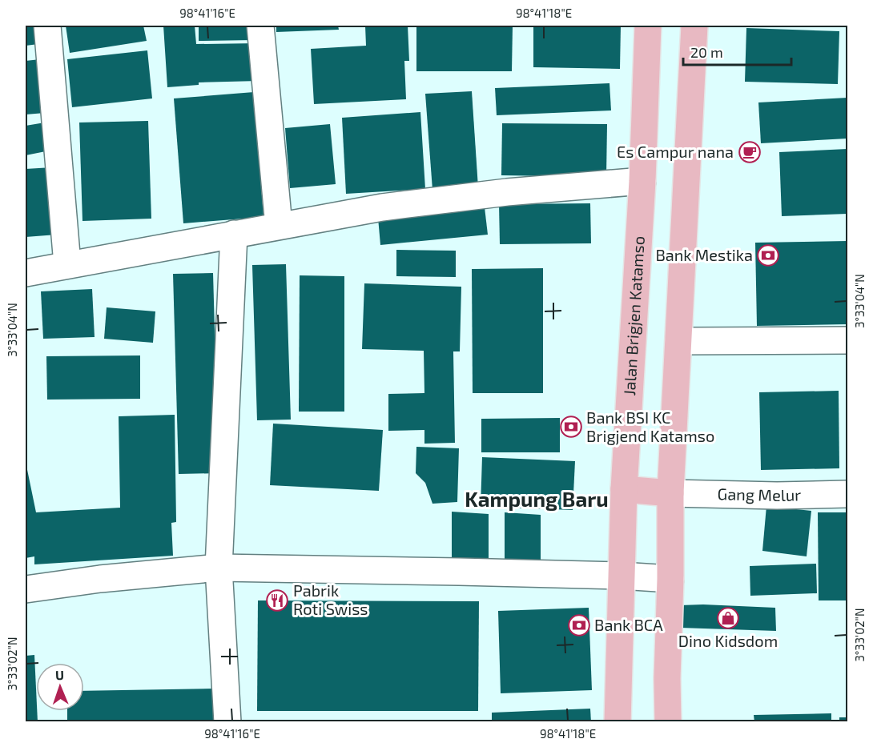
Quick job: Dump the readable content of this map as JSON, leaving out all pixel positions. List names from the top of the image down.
{
  "streets": {
    "main road": ["Jalan Brigjen Katamso"],
    "street": ["Gang Melur"]
  },
  "districts": ["Kampung Baru"],
  "places": {
    "cafe": ["Es Campur nana"],
    "bank": ["Bank Mestika", "Bank BSI KC Brigjend Katamso", "Bank BCA"],
    "restaurant": ["Pabrik Roti Swiss"],
    "shop": ["Dino Kidsdom"]
  },
  "scale_bar": "20 m",
  "north": "top",
  "coordinates": [
    "98°41'16\"E",
    "98°41'18\"E",
    "3°33'04\"N",
    "3°33'02\"N"
  ]
}
